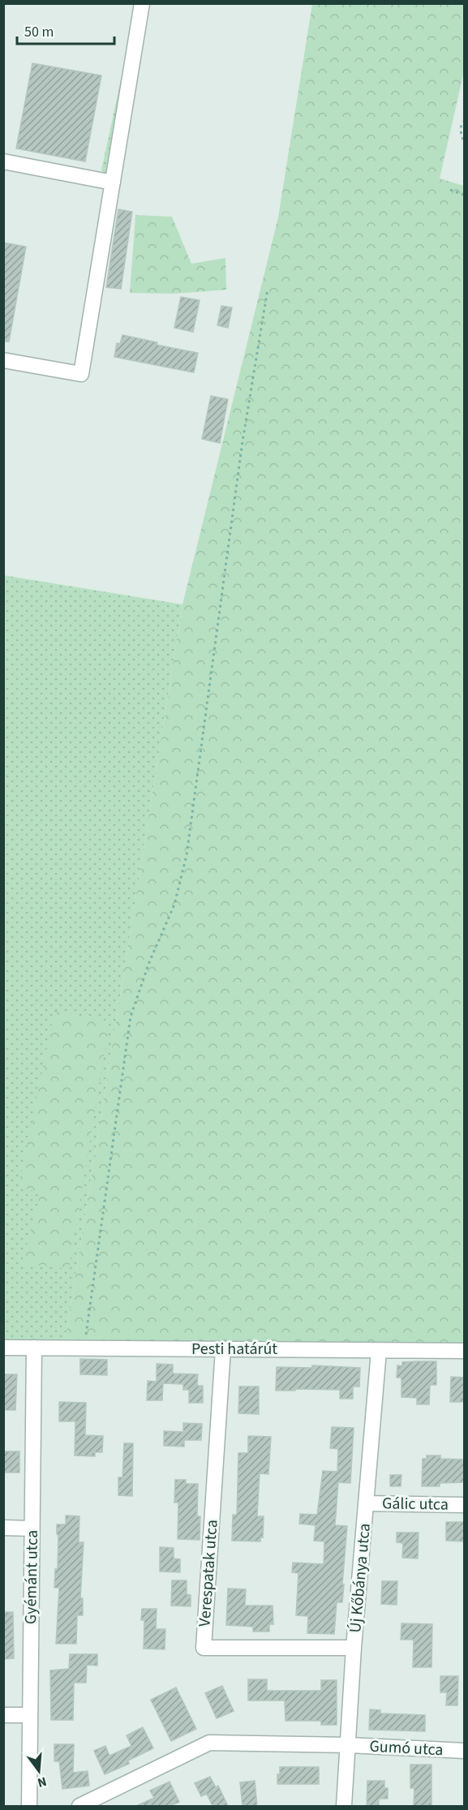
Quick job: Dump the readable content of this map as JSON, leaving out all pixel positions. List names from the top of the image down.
{
  "streets": {
    "street": [
      "Pesti határút",
      "Gálic utca",
      "Verespatak utca",
      "Gyémánt utca",
      "Új Kőbánya utca",
      "Gumó utca"
    ]
  },
  "crossings": [
    ["Pesti határút", "Verespatak utca"],
    ["Pesti határút", "Gyémánt utca"],
    ["Pesti határút", "Új Kőbánya utca"],
    ["Gálic utca", "Új Kőbánya utca"],
    ["Verespatak utca", "Új Kőbánya utca"],
    ["Új Kőbánya utca", "Gumó utca"]
  ],
  "scale_bar": "50 m",
  "north": "bottom"
}
